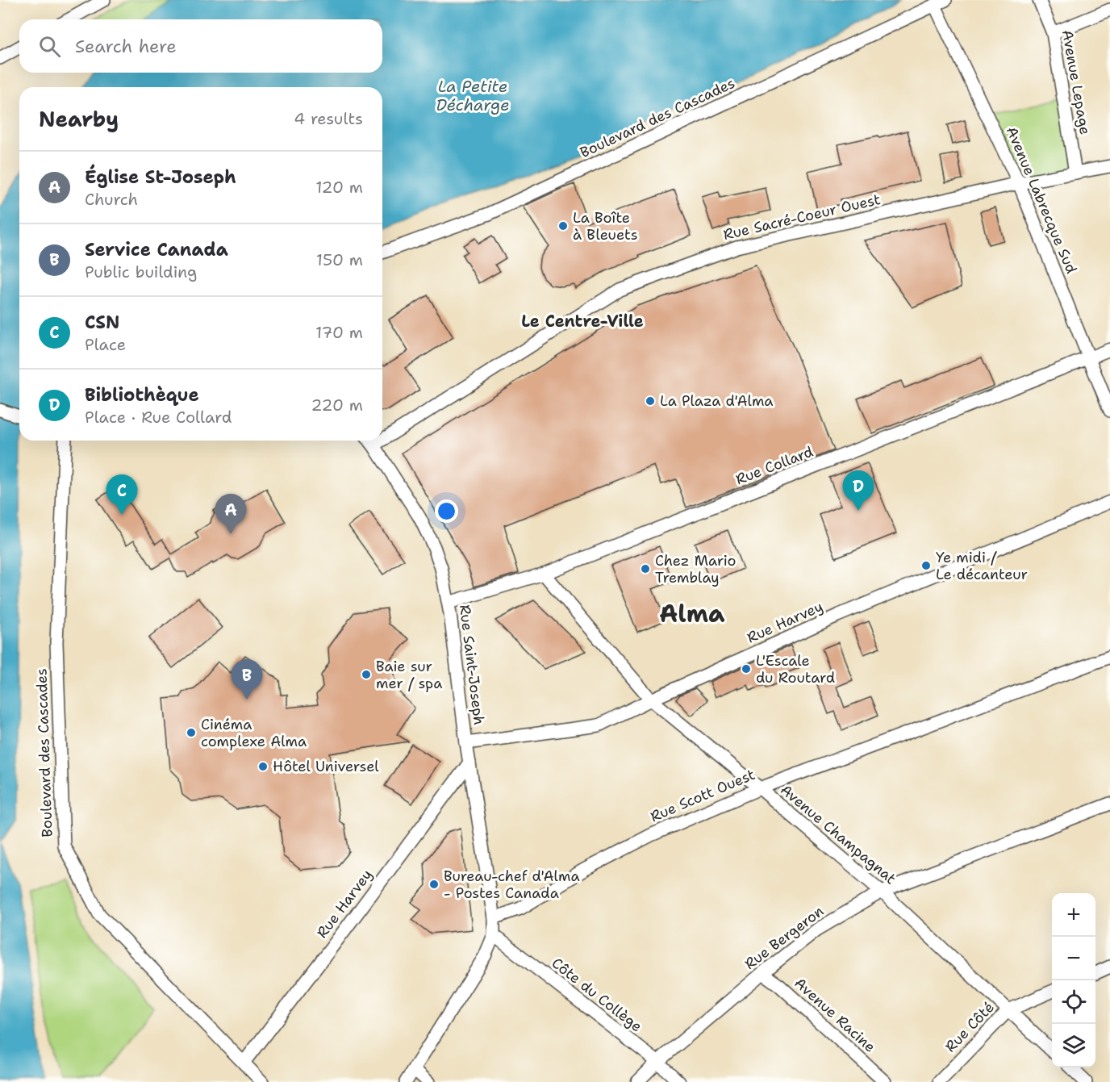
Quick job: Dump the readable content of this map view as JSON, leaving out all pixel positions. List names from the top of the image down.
{
  "streets": {
    "street": [
      "Avenue Lepage",
      "Boulevard des Cascades",
      "Avenue Labrecque Sud",
      "Rue Sacré-Coeur Ouest",
      "Rue Collard",
      "Rue Harvey",
      "Rue Saint-Joseph",
      "Rue Scott Ouest",
      "Avenue Champagnat",
      "Rue Bergeron",
      "Côte du Collège",
      "Avenue Racine",
      "Rue Côté"
    ]
  },
  "crossings": [
    ["Avenue Lepage", "Rue Sacré-Coeur Ouest"],
    ["Boulevard des Cascades", "Avenue Labrecque Sud"],
    ["Boulevard des Cascades", "Rue Harvey"],
    ["Avenue Labrecque Sud", "Rue Sacré-Coeur Ouest"],
    ["Avenue Labrecque Sud", "Rue Collard"],
    ["Rue Collard", "Rue Saint-Joseph"],
    ["Rue Collard", "Avenue Champagnat"],
    ["Rue Harvey", "Rue Saint-Joseph"],
    ["Rue Harvey", "Avenue Champagnat"],
    ["Rue Saint-Joseph", "Rue Scott Ouest"],
    ["Rue Scott Ouest", "Avenue Champagnat"],
    ["Avenue Champagnat", "Rue Bergeron"],
    ["Avenue Champagnat", "Rue Côté"],
    ["Rue Bergeron", "Côte du Collège"],
    ["Rue Bergeron", "Avenue Racine"]
  ],
  "districts": ["Le Centre-Ville", "Alma"],
  "water": ["La Petite Décharge"],
  "places": [
    "La Boîte à Bleuets",
    "La Plaza d'Alma",
    "Ye midi / Le décanteur",
    "Chez Mario Tremblay",
    "L'Escale du Routard",
    "Baie sur mer / spa",
    "Cinéma complexe Alma",
    "Hôtel Universel",
    "Bureau-chef d'Alma - Postes Canada"
  ],
  "page": {
    "search": "Search here",
    "heading": ["Nearby", "4 results"],
    "list": [
      {
        "mark": "A",
        "name": "Église St-Joseph",
        "note": "Church",
        "value": "120 m"
      },
      {
        "mark": "B",
        "name": "Service Canada",
        "note": "Public building",
        "value": "150 m"
      },
      {
        "mark": "C",
        "name": "CSN",
        "note": "Place",
        "value": "170 m"
      },
      {
        "mark": "D",
        "name": "Bibliothèque",
        "note": "Place · Rue Collard",
        "value": "220 m"
      }
    ],
    "pins": [
      "D",
      "C",
      "A",
      "B"
    ],
    "map_buttons": ["+", "−"]
  }
}
